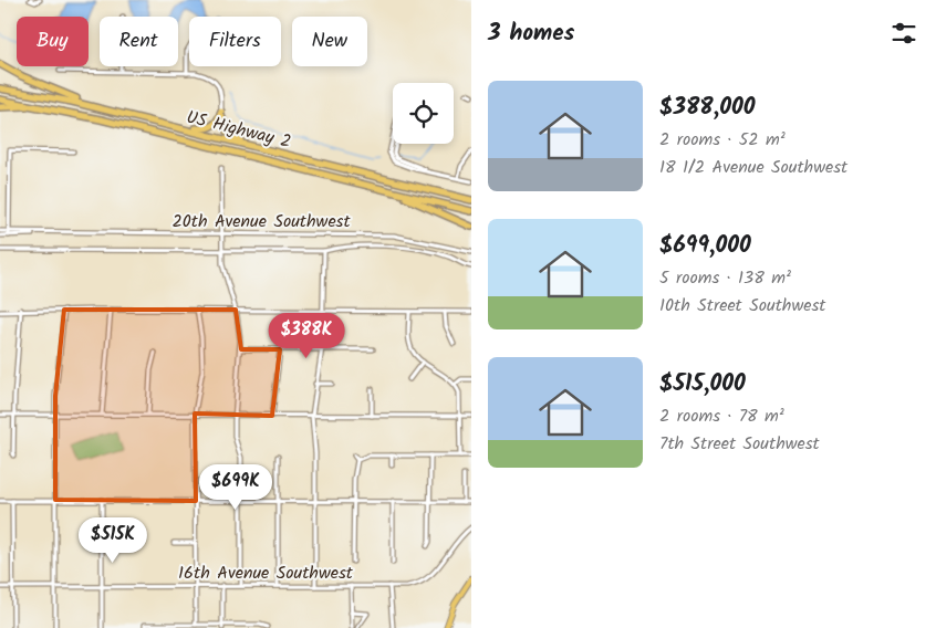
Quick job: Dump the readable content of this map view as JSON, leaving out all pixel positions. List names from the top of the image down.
{
  "streets": {
    "highway": ["US Highway 2"],
    "street": ["20th Avenue Southwest", "16th Avenue Southwest"]
  },
  "page": {
    "heading": "3 homes",
    "chip": [
      "Buy",
      "Rent",
      "Filters",
      "New"
    ],
    "list": [
      {
        "name": "$388,000",
        "note": "2 rooms · 52 m² · 18 1/2 Avenue Southwest"
      },
      {
        "name": "$699,000",
        "note": "5 rooms · 138 m² · 10th Street Southwest"
      },
      {
        "name": "$515,000",
        "note": "2 rooms · 78 m² · 7th Street Southwest"
      }
    ],
    "price": ["$388K", "$699K", "$515K"]
  }
}
